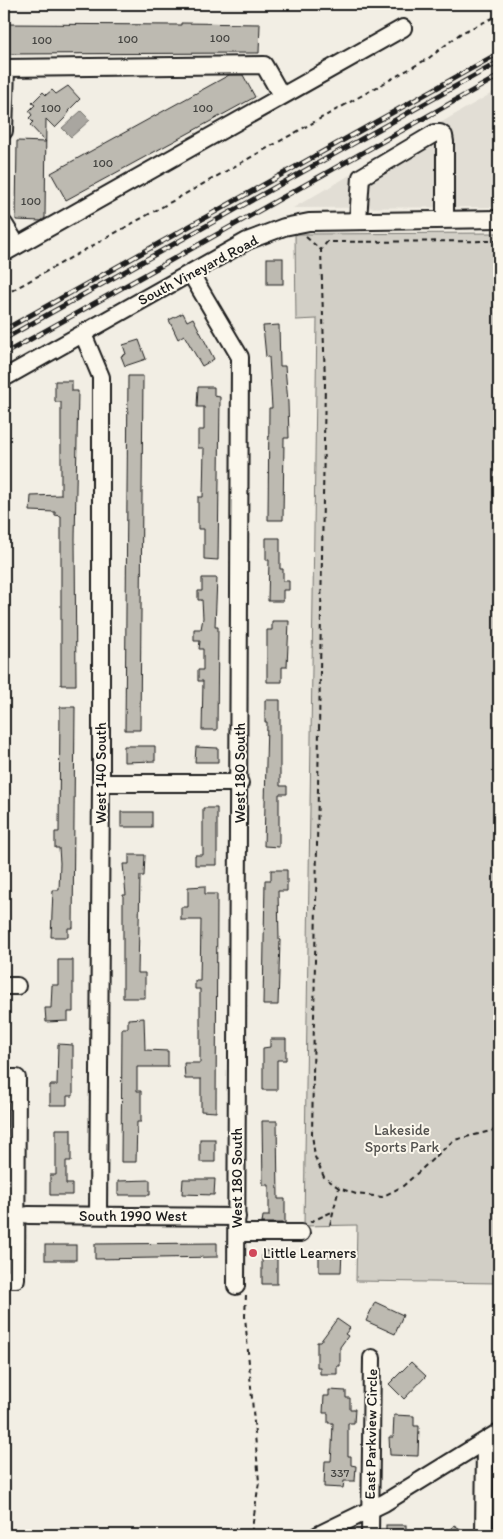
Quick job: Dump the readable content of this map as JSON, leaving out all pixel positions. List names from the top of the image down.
{
  "streets": {
    "street": [
      "South Vineyard Road",
      "West 140 South",
      "West 180 South",
      "South 1990 West",
      "East Parkview Circle"
    ]
  },
  "crossings": [
    ["South Vineyard Road", "West 140 South"],
    ["South Vineyard Road", "West 180 South"],
    ["West 140 South", "South 1990 West"],
    ["West 180 South", "South 1990 West"]
  ],
  "parks": ["Lakeside Sports Park"],
  "places": ["Little Learners"],
  "house_numbers": [
    "100",
    "100",
    "100",
    "100",
    "100",
    "100",
    "100",
    "337"
  ]
}
